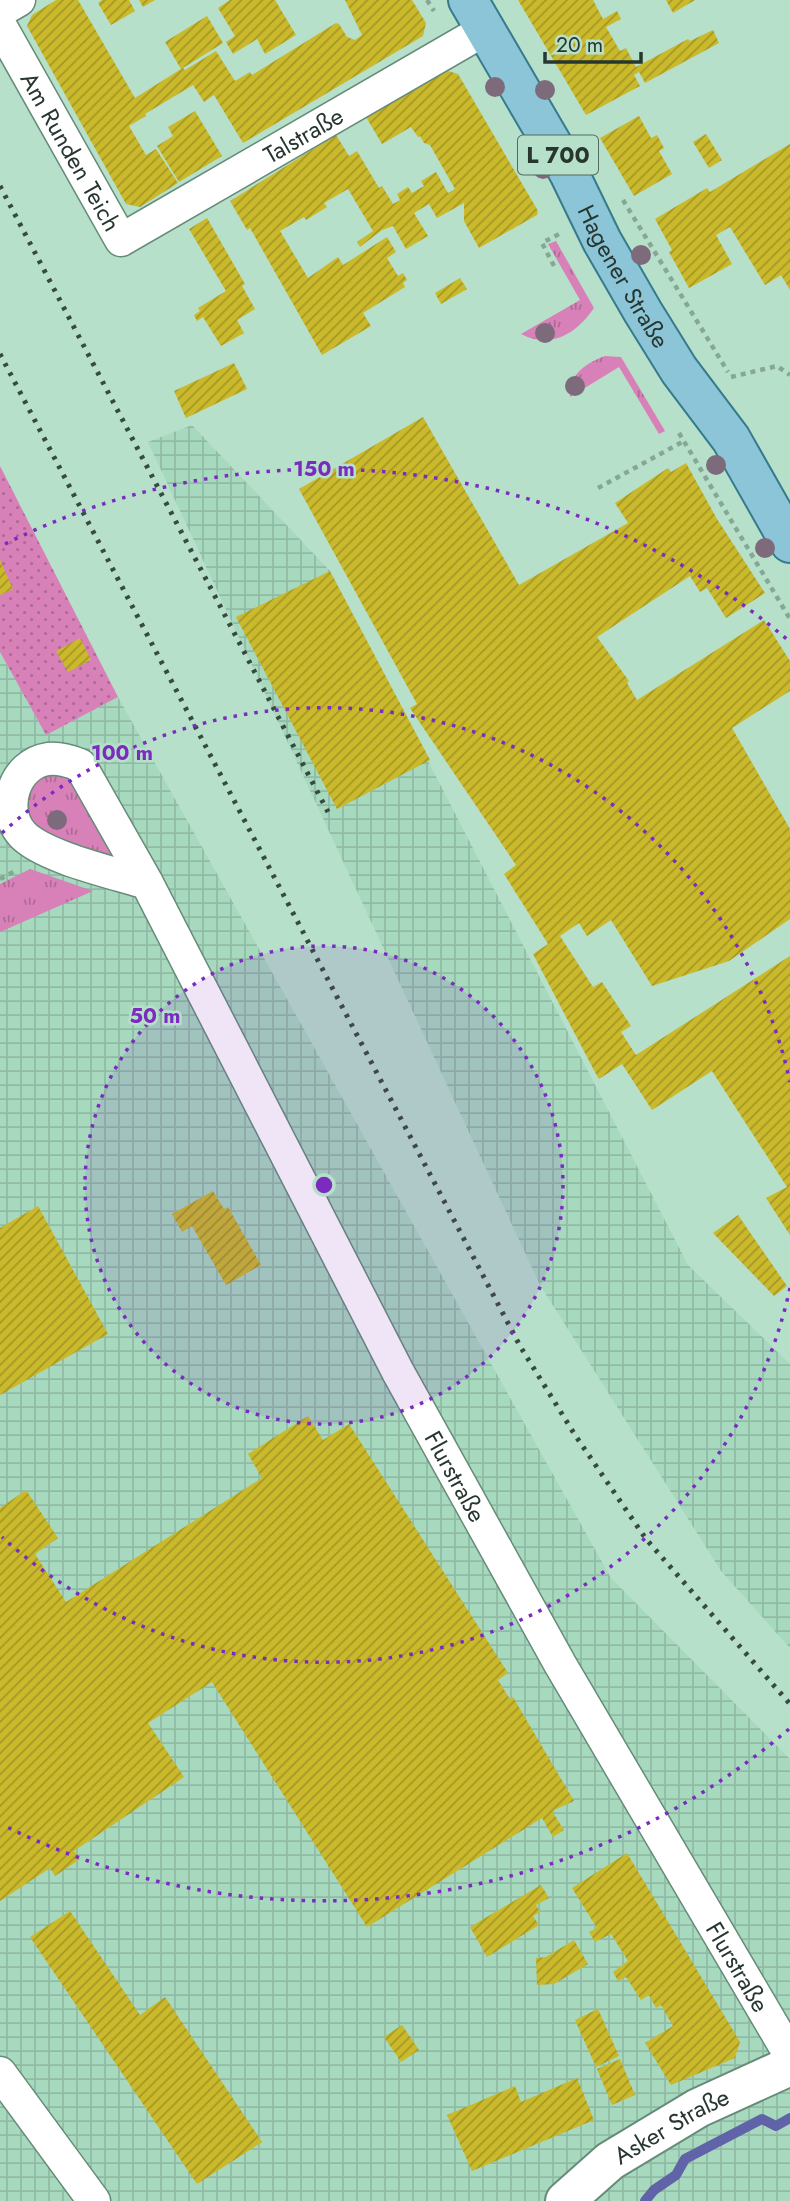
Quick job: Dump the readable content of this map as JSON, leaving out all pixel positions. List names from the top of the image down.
{
  "streets": {
    "main road": ["L 700", "Hagener Straße"],
    "street": [
      "Talstraße",
      "Am Runden Teich",
      "Flurstraße",
      "Asker Straße"
    ]
  },
  "crossings": [
    ["Talstraße", "Am Runden Teich"],
    ["Talstraße", "Hagener Straße"]
  ],
  "scale_bar": "20 m",
  "rings": ["150 m", "100 m", "50 m"]
}
